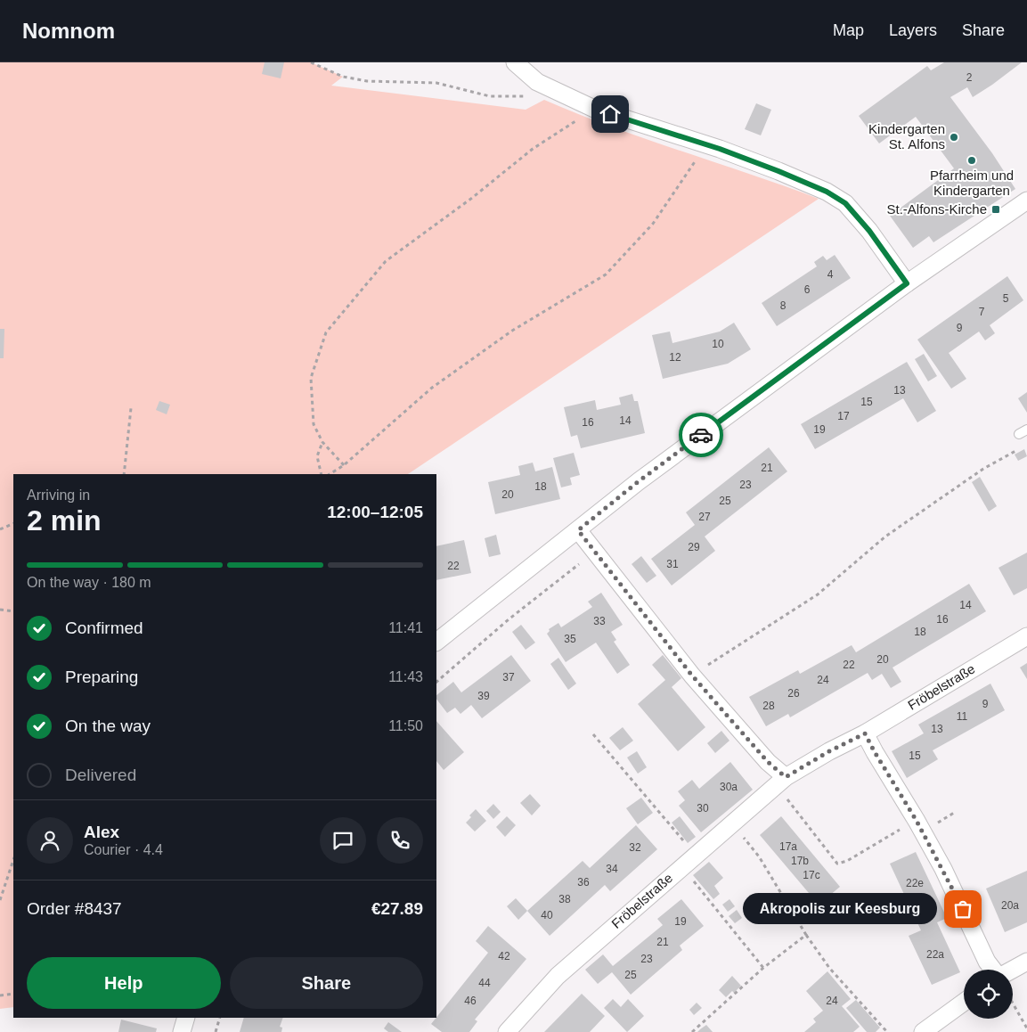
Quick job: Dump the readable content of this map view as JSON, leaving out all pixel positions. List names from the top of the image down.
{
  "streets": {
    "street": ["Fröbelstraße"]
  },
  "places": {
    "other": ["Kindergarten St. Alfons", "Pfarrheim und Kindergarten", "Akropolis zur Keesburg"],
    "transit": ["St.-Alfons-Kirche"]
  },
  "house_numbers": [
    "2",
    "4",
    "6",
    "5",
    "8",
    "7",
    "9",
    "10",
    "12",
    "13",
    "15",
    "17",
    "14",
    "16",
    "19",
    "21",
    "23",
    "18",
    "20",
    "25",
    "27",
    "29",
    "31",
    "22",
    "14",
    "16",
    "33",
    "18",
    "35",
    "20",
    "22",
    "37",
    "24",
    "26",
    "39",
    "9",
    "28",
    "11",
    "13",
    "15",
    "30a",
    "30",
    "17a",
    "32",
    "17b",
    "34",
    "17c",
    "36",
    "22e",
    "38",
    "20a",
    "40",
    "19",
    "21",
    "22a",
    "42",
    "23",
    "25",
    "44",
    "46",
    "24"
  ],
  "page": {
    "header": "Nomnom",
    "nav": ["Map", "Layers", "Share"],
    "heading": ["2 min", "Arriving in", "12:00–12:05"],
    "panel": [
      "Alex",
      "Courier · 4.4",
      "Order #8437",
      "€27.89"
    ],
    "bar": "On the way · 180 m",
    "list": [
      ["Confirmed", "11:41"],
      ["Preparing", "11:43"],
      ["On the way", "11:50"],
      "Delivered"
    ],
    "bubble": "Akropolis zur Keesburg",
    "buttons": ["Help", "Share"]
  }
}
